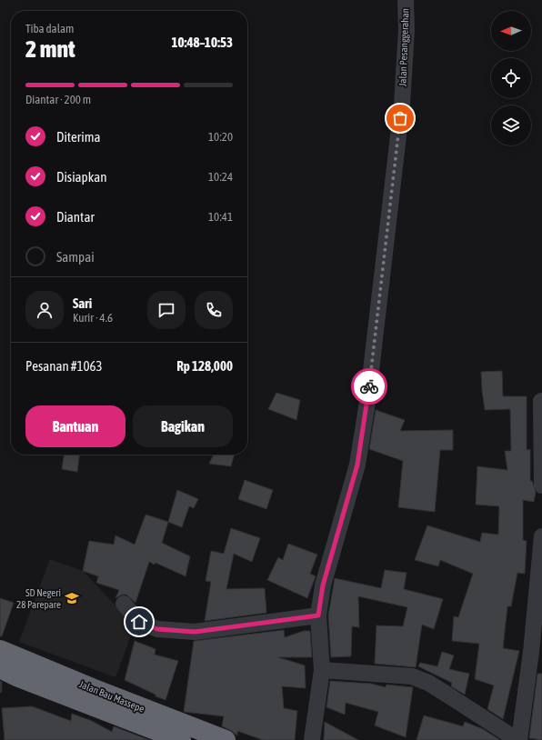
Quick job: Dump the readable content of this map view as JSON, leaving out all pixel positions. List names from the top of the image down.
{
  "streets": {
    "highway": ["Jalan Bau Massepe"],
    "street": ["Jalan Pesanggerahan"]
  },
  "places": {
    "school or university": ["SD Negeri 28 Parepare"]
  },
  "north": "left",
  "page": {
    "heading": ["2 mnt", "Tiba dalam", "10:48–10:53"],
    "panel": [
      "Sari",
      "Kurir · 4.6",
      "Pesanan #1063",
      "Rp 128,000"
    ],
    "bar": "Diantar · 200 m",
    "list": [
      ["Diterima", "10:20"],
      ["Disiapkan", "10:24"],
      ["Diantar", "10:41"],
      "Sampai"
    ],
    "buttons": ["Bantuan", "Bagikan"]
  }
}
